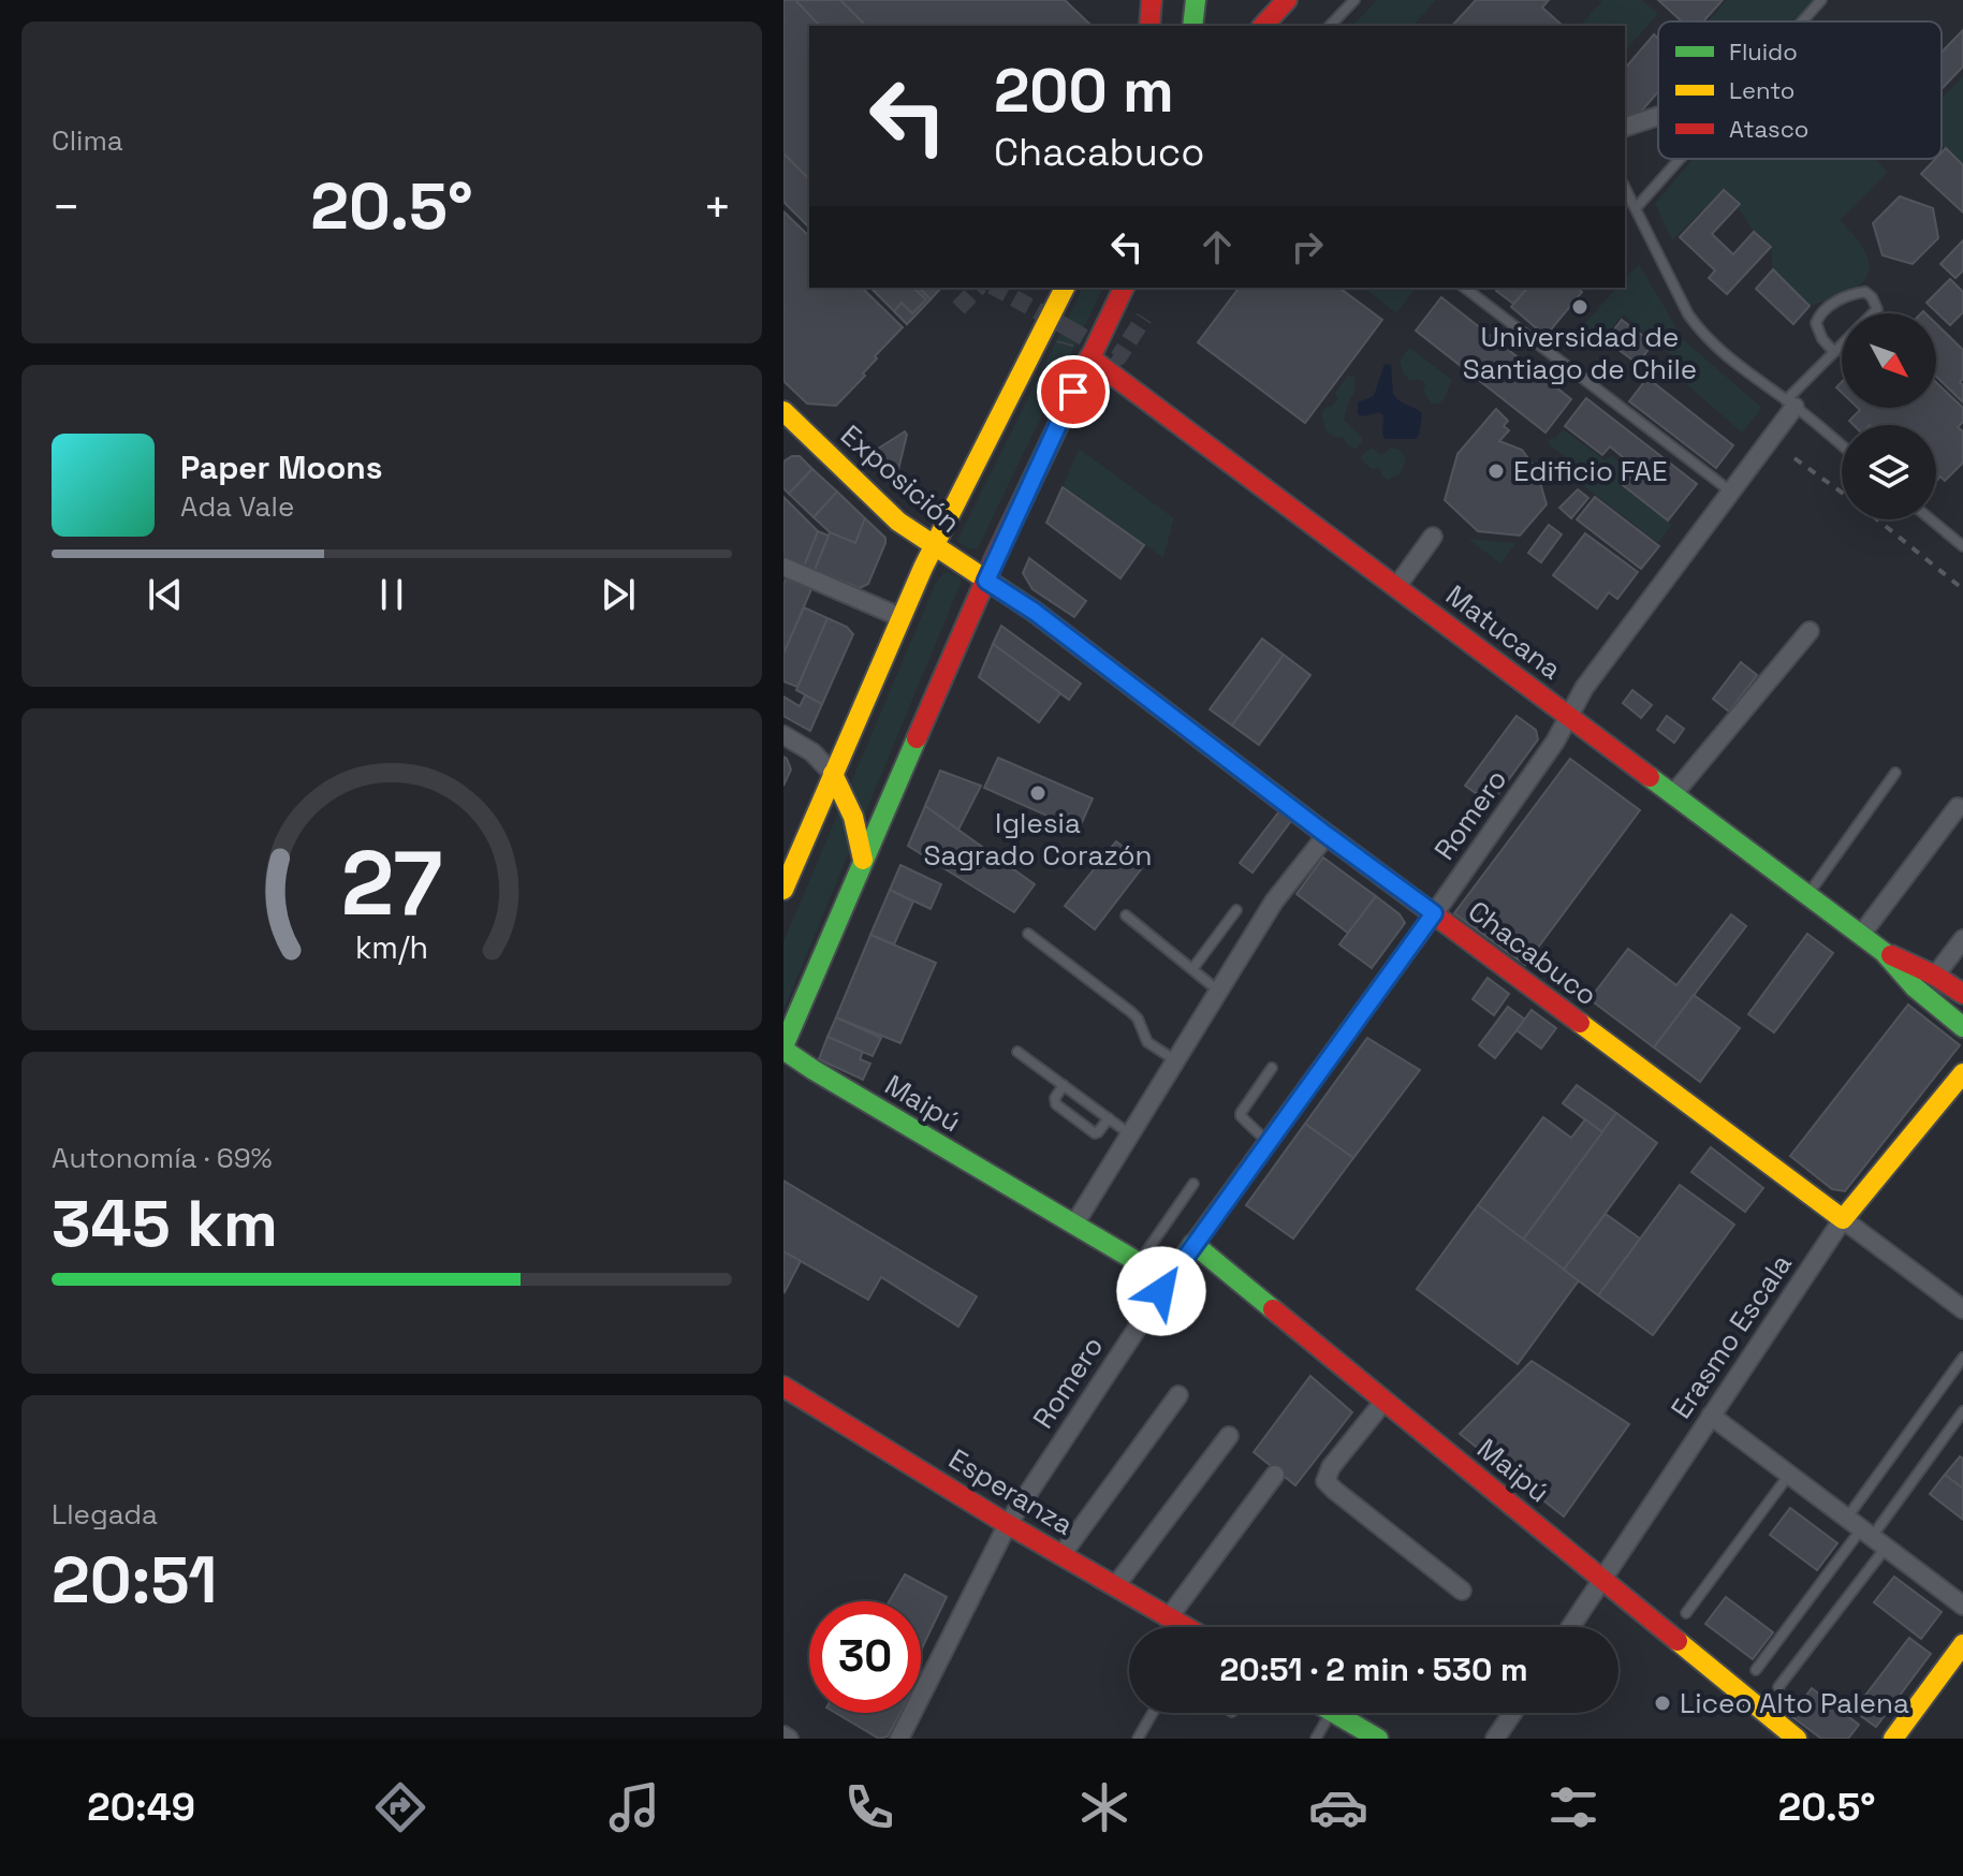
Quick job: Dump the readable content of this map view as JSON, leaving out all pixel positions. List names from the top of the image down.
{
  "streets": {
    "main road": [
      "Exposición",
      "Matucana",
      "Romero",
      "Chacabuco",
      "Maipú",
      "Erasmo Escala",
      "Esperanza"
    ]
  },
  "crossings": [
    ["Exposición", "Chacabuco"],
    ["Matucana", "Romero"],
    ["Romero", "Chacabuco"],
    ["Romero", "Maipú"],
    ["Romero", "Esperanza"],
    ["Chacabuco", "Erasmo Escala"],
    ["Maipú", "Erasmo Escala"]
  ],
  "places": [
    "Universidad de Santiago de Chile",
    "Edificio FAE",
    "Iglesia Sagrado Corazón",
    "Liceo Alto Palena"
  ],
  "legend": ["Fluido", "Lento", "Atasco"],
  "north": "bottom right",
  "page": {
    "tile": [
      "Clima",
      ["Autonomía · 69%", "345 km"],
      ["Llegada", "20:51"]
    ],
    "turn": ["200 m", "Chacabuco"],
    "heat": ["−", "20.5°", "+"],
    "song": ["Paper Moons", "Ada Vale"],
    "limit": "30",
    "trip": "20:51 · 2 min · 530 m",
    "tabs": ["20:49", "20.5°"],
    "gauge": ["27", "km/h"]
  }
}
